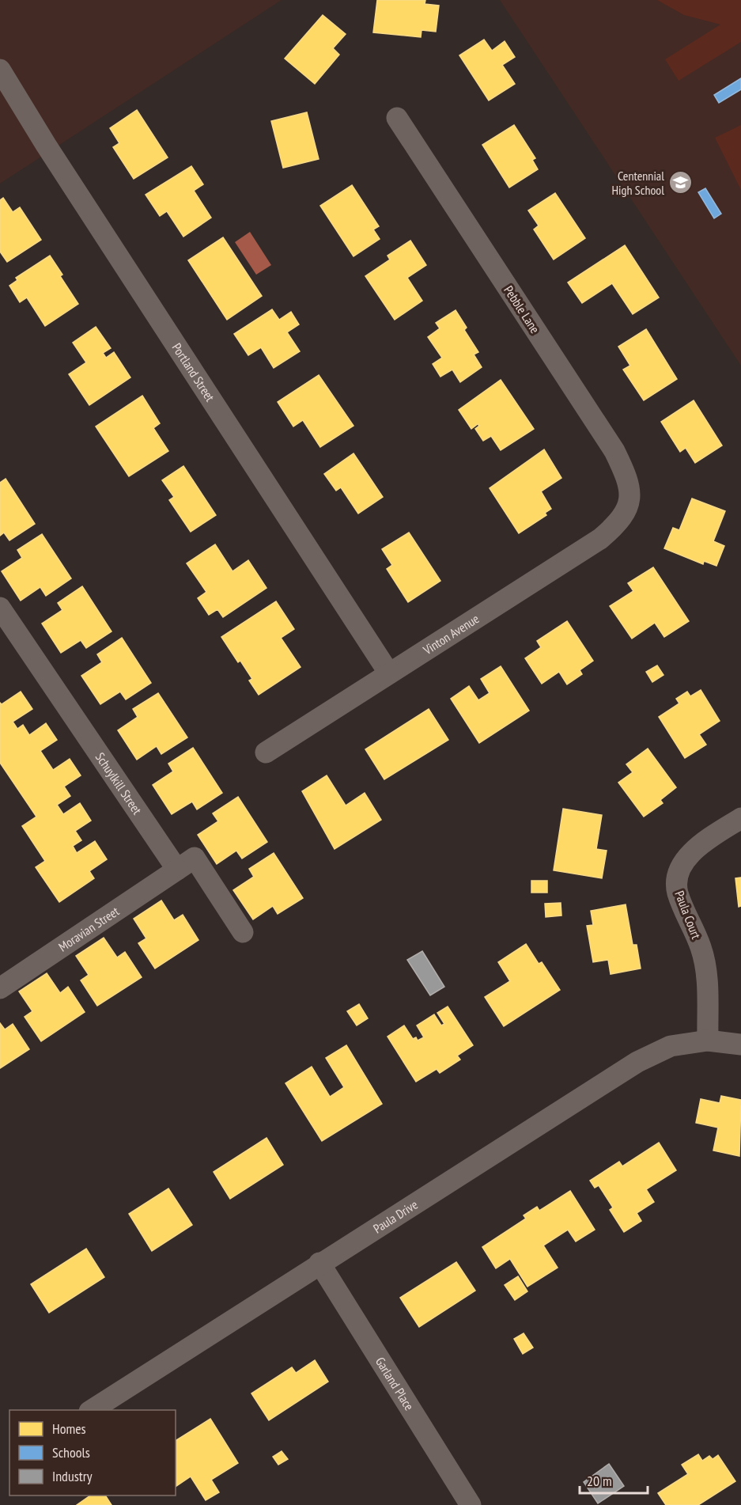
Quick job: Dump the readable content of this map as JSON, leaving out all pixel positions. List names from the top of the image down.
{
  "streets": {
    "street": [
      "Pebble Lane",
      "Portland Street",
      "Vinton Avenue",
      "Schuylkill Street",
      "Paula Court",
      "Moravian Street",
      "Paula Drive",
      "Garland Place"
    ]
  },
  "crossings": [
    ["Pebble Lane", "Vinton Avenue"],
    ["Portland Street", "Vinton Avenue"],
    ["Schuylkill Street", "Moravian Street"],
    ["Paula Court", "Paula Drive"],
    ["Paula Drive", "Garland Place"]
  ],
  "places": {
    "school or university": ["Centennial High School"]
  },
  "legend": ["Homes", "Schools", "Industry"],
  "scale_bar": "20 m"
}
